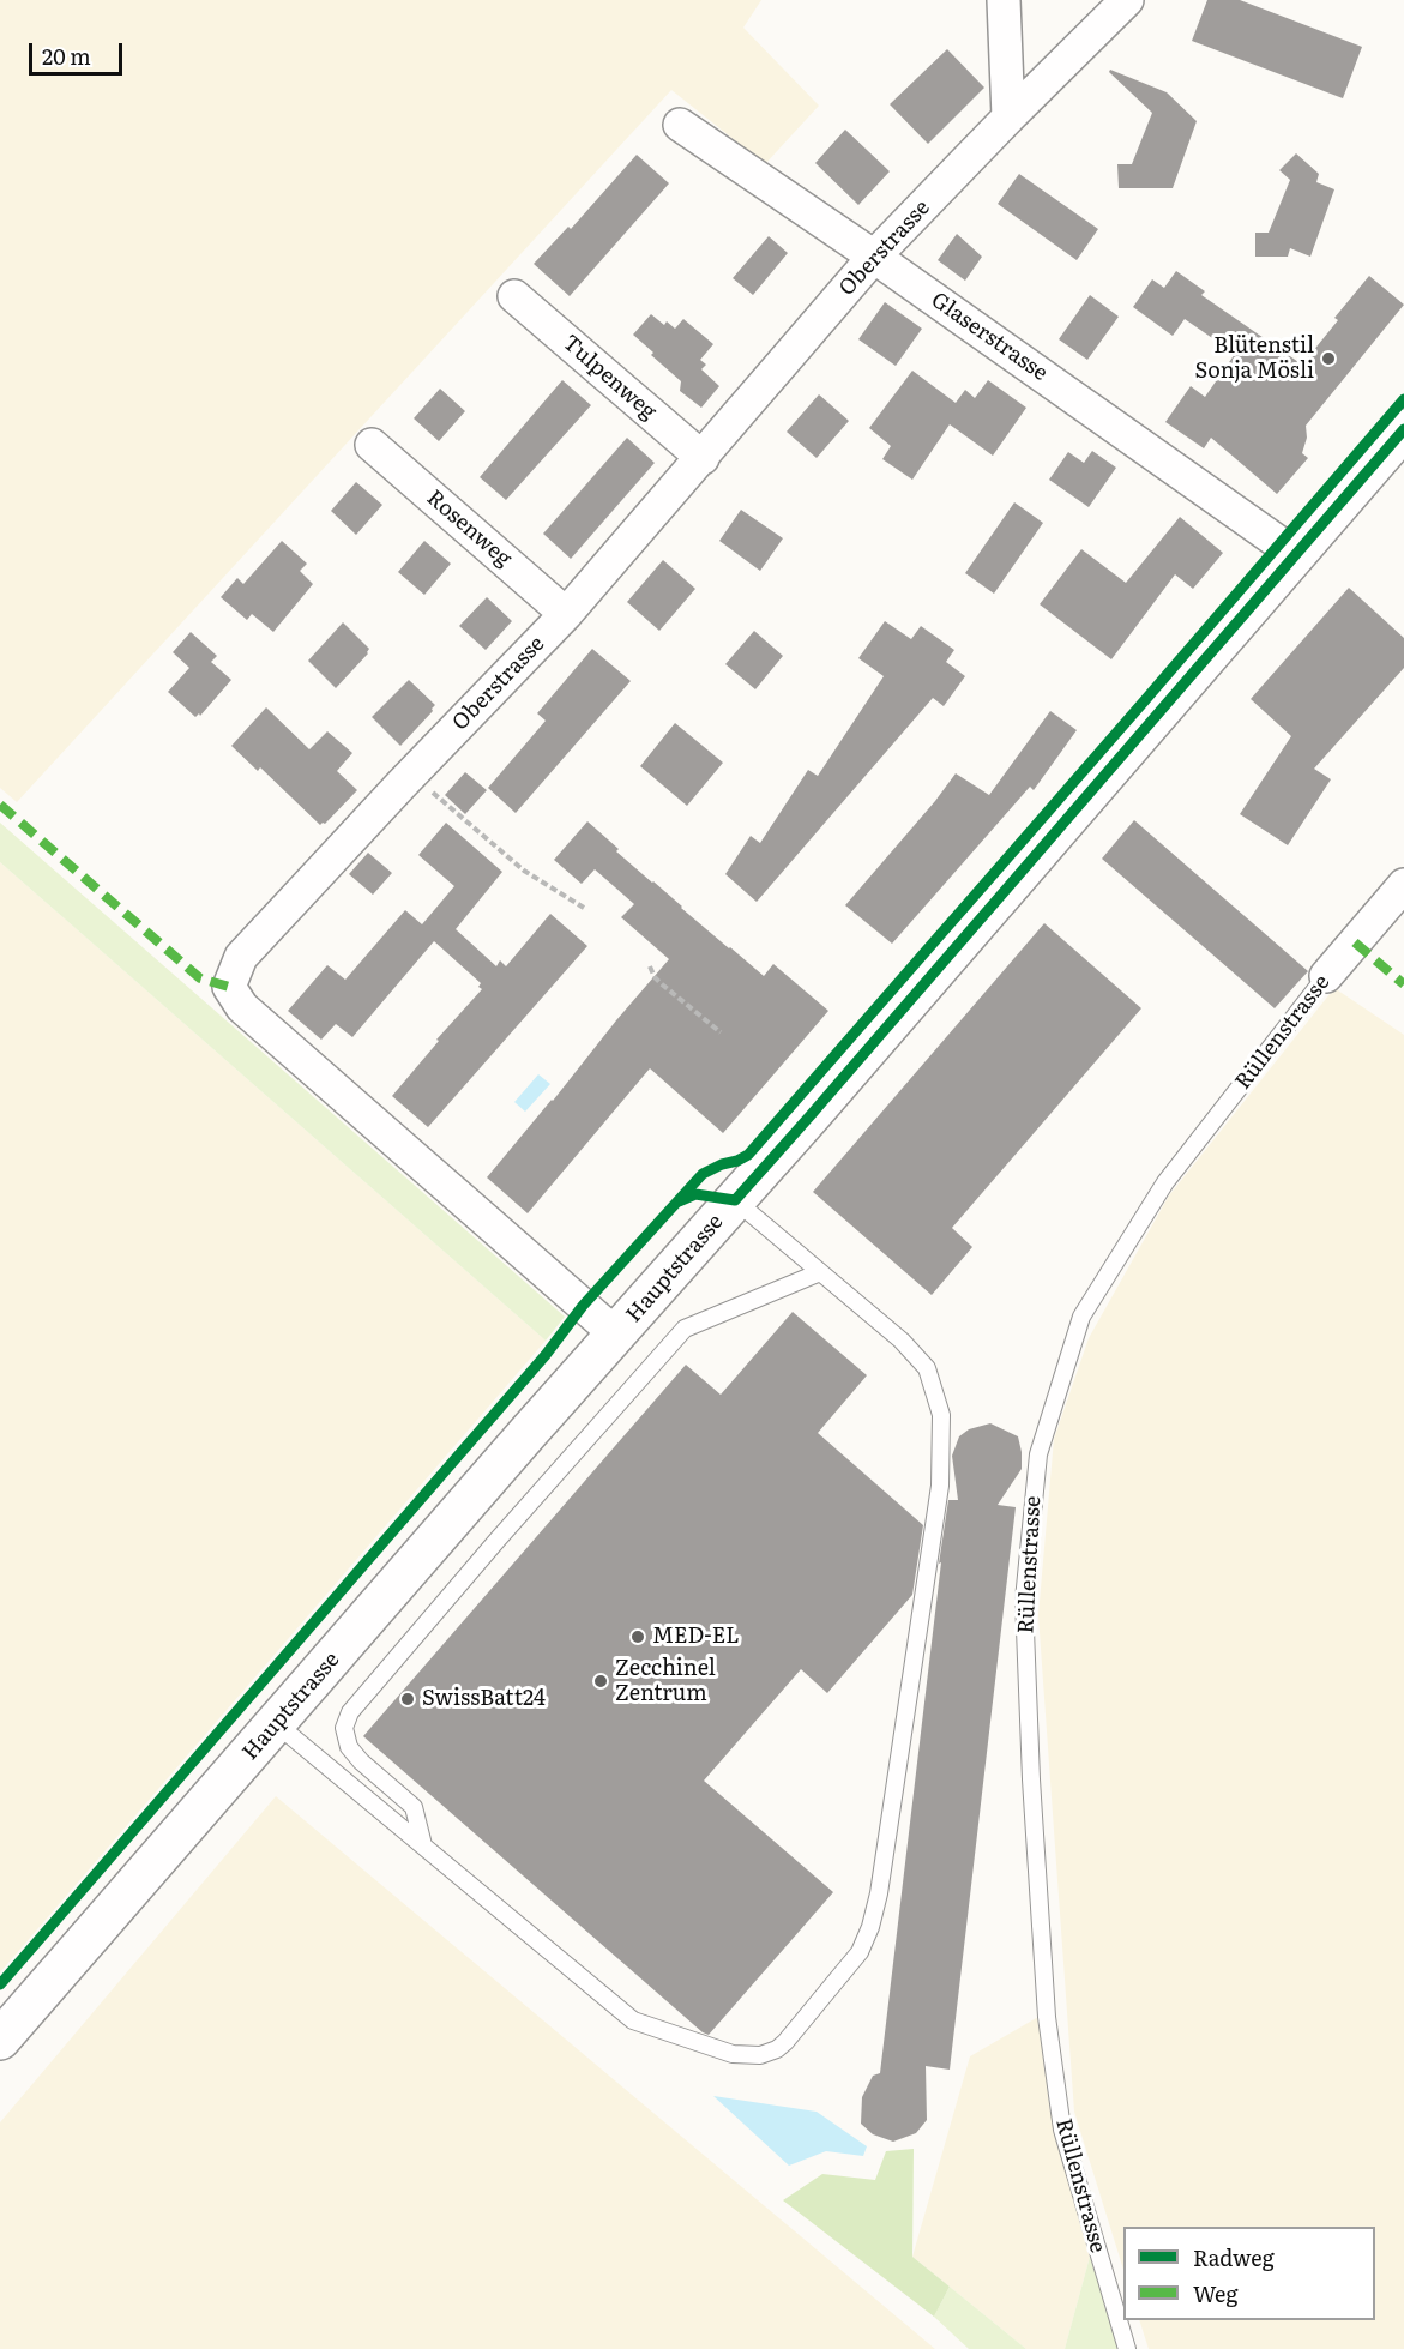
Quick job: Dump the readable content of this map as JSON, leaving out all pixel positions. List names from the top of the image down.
{
  "streets": {
    "street": [
      "Oberstrasse",
      "Glaserstrasse",
      "Tulpenweg",
      "Rosenweg",
      "Rüllenstrasse",
      "Hauptstrasse"
    ]
  },
  "crossings": [
    ["Oberstrasse", "Glaserstrasse"],
    ["Oberstrasse", "Tulpenweg"],
    ["Oberstrasse", "Rosenweg"],
    ["Oberstrasse", "Hauptstrasse"],
    ["Glaserstrasse", "Hauptstrasse"]
  ],
  "places": [
    "Blütenstil Sonja Mösli",
    "MED-EL",
    "Zecchinel Zentrum",
    "SwissBatt24"
  ],
  "legend": ["Radweg", "Weg"],
  "scale_bar": "20 m"
}
